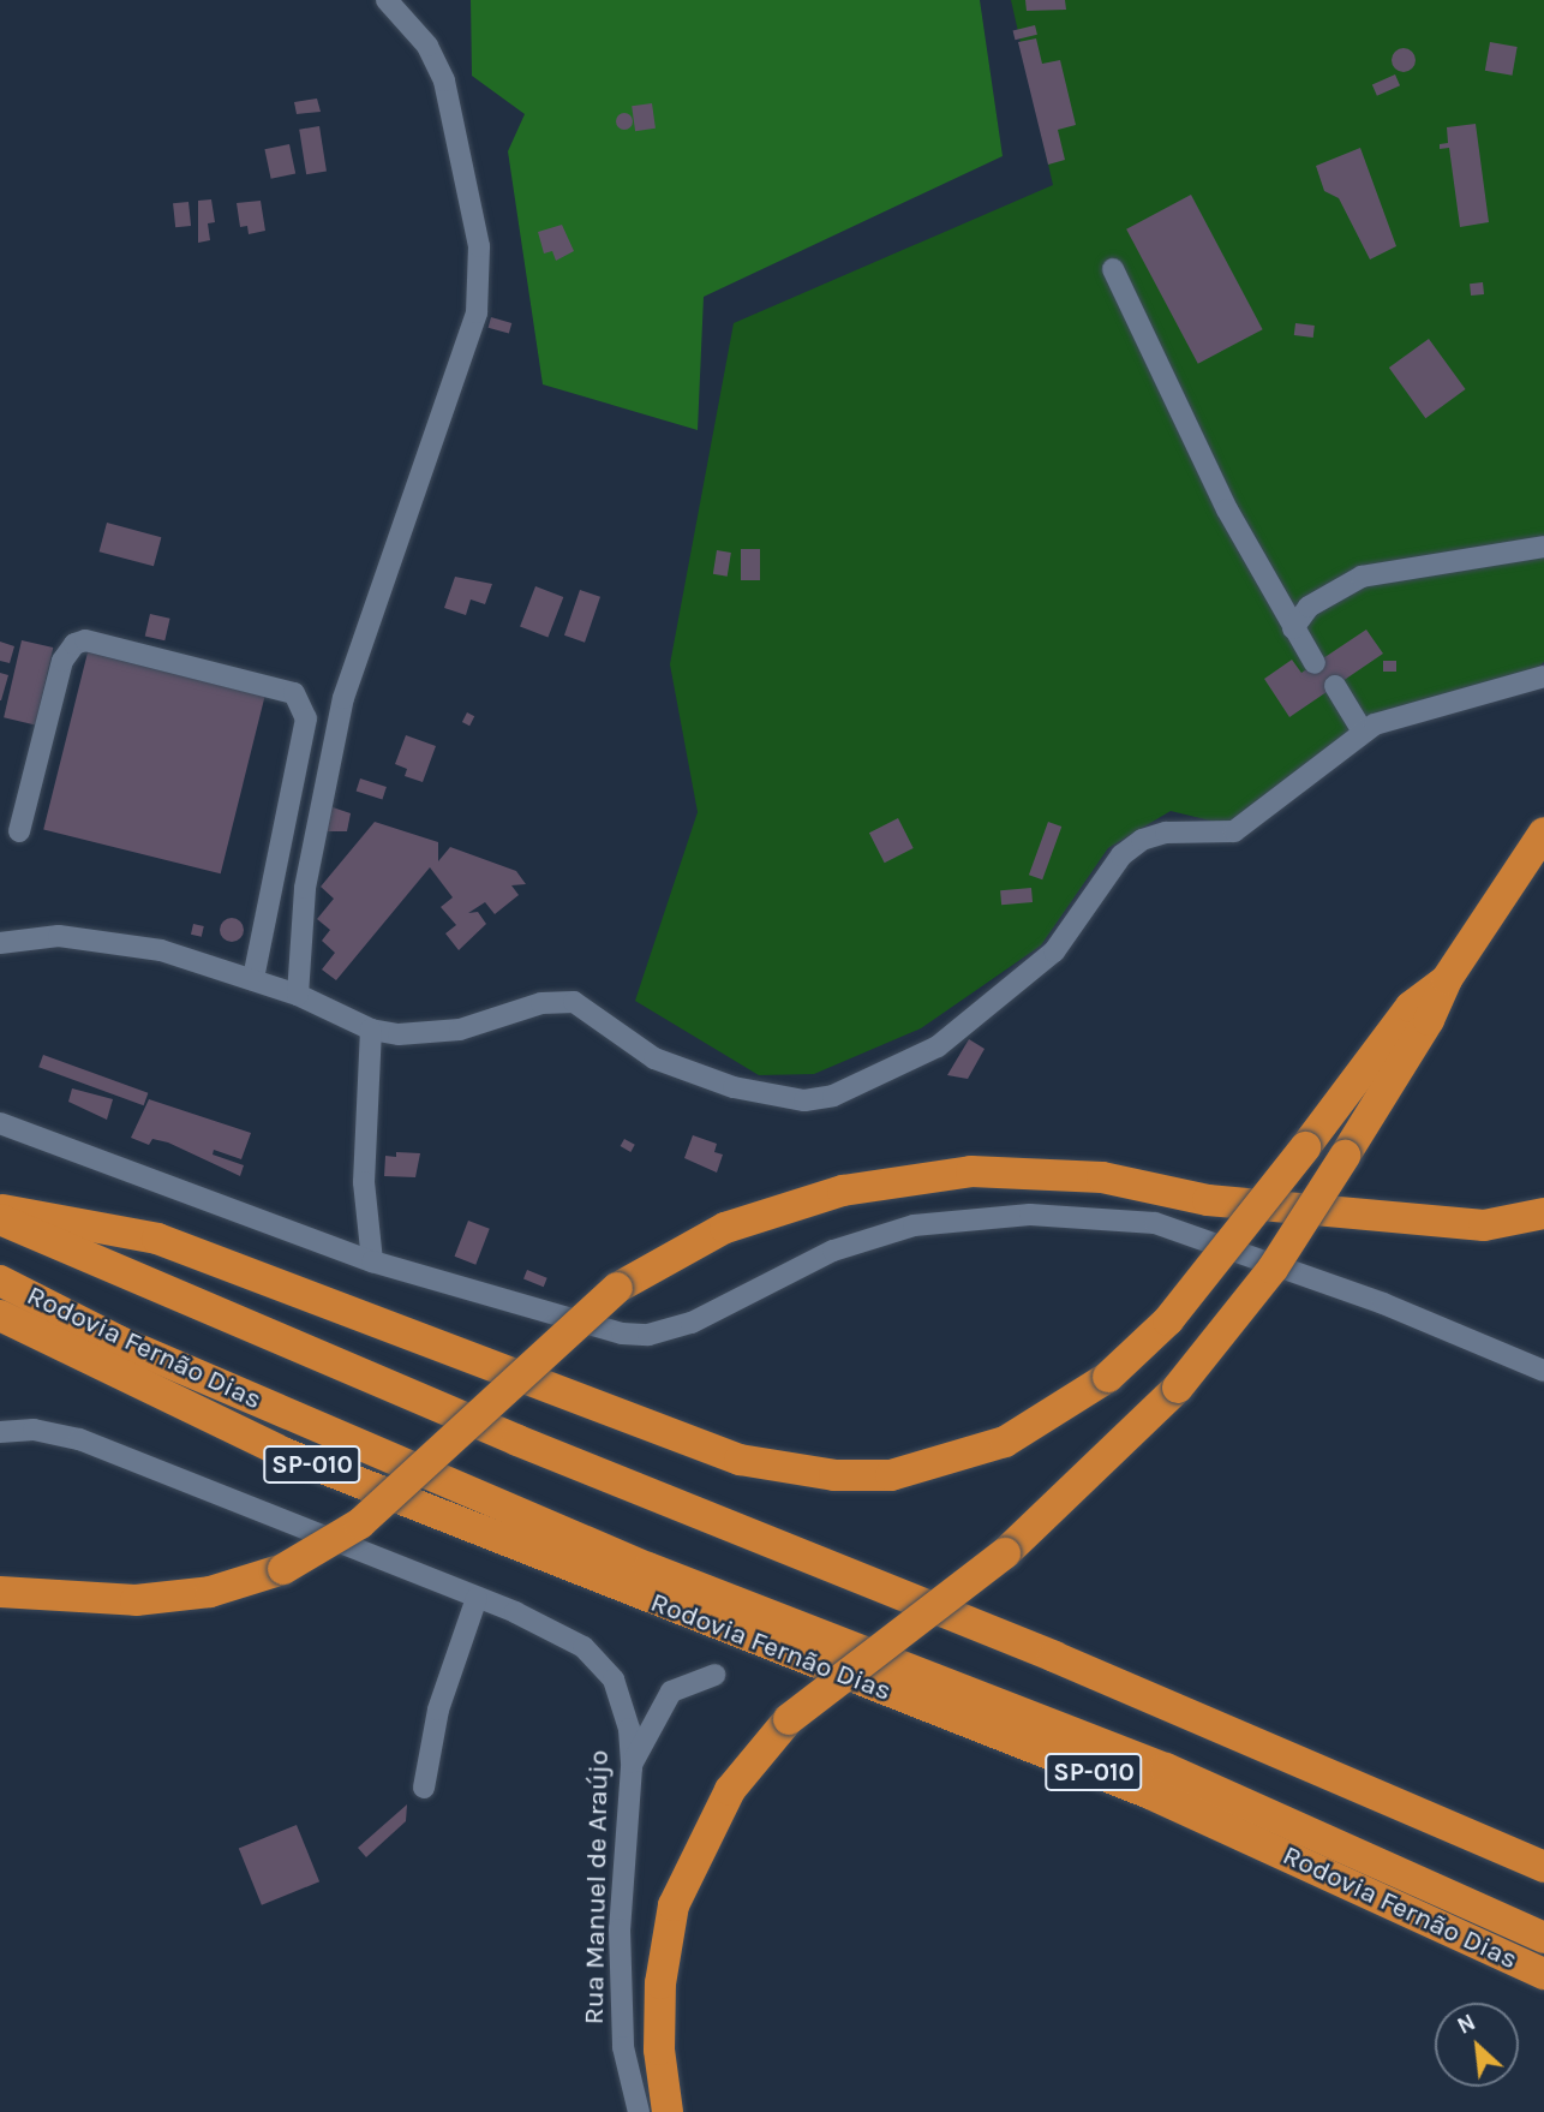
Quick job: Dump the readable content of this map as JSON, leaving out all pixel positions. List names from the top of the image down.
{
  "streets": {
    "highway": ["Rodovia Fernão Dias", "SP-010"],
    "street": ["Rua Manuel de Araújo"]
  },
  "north": "top left"
}
